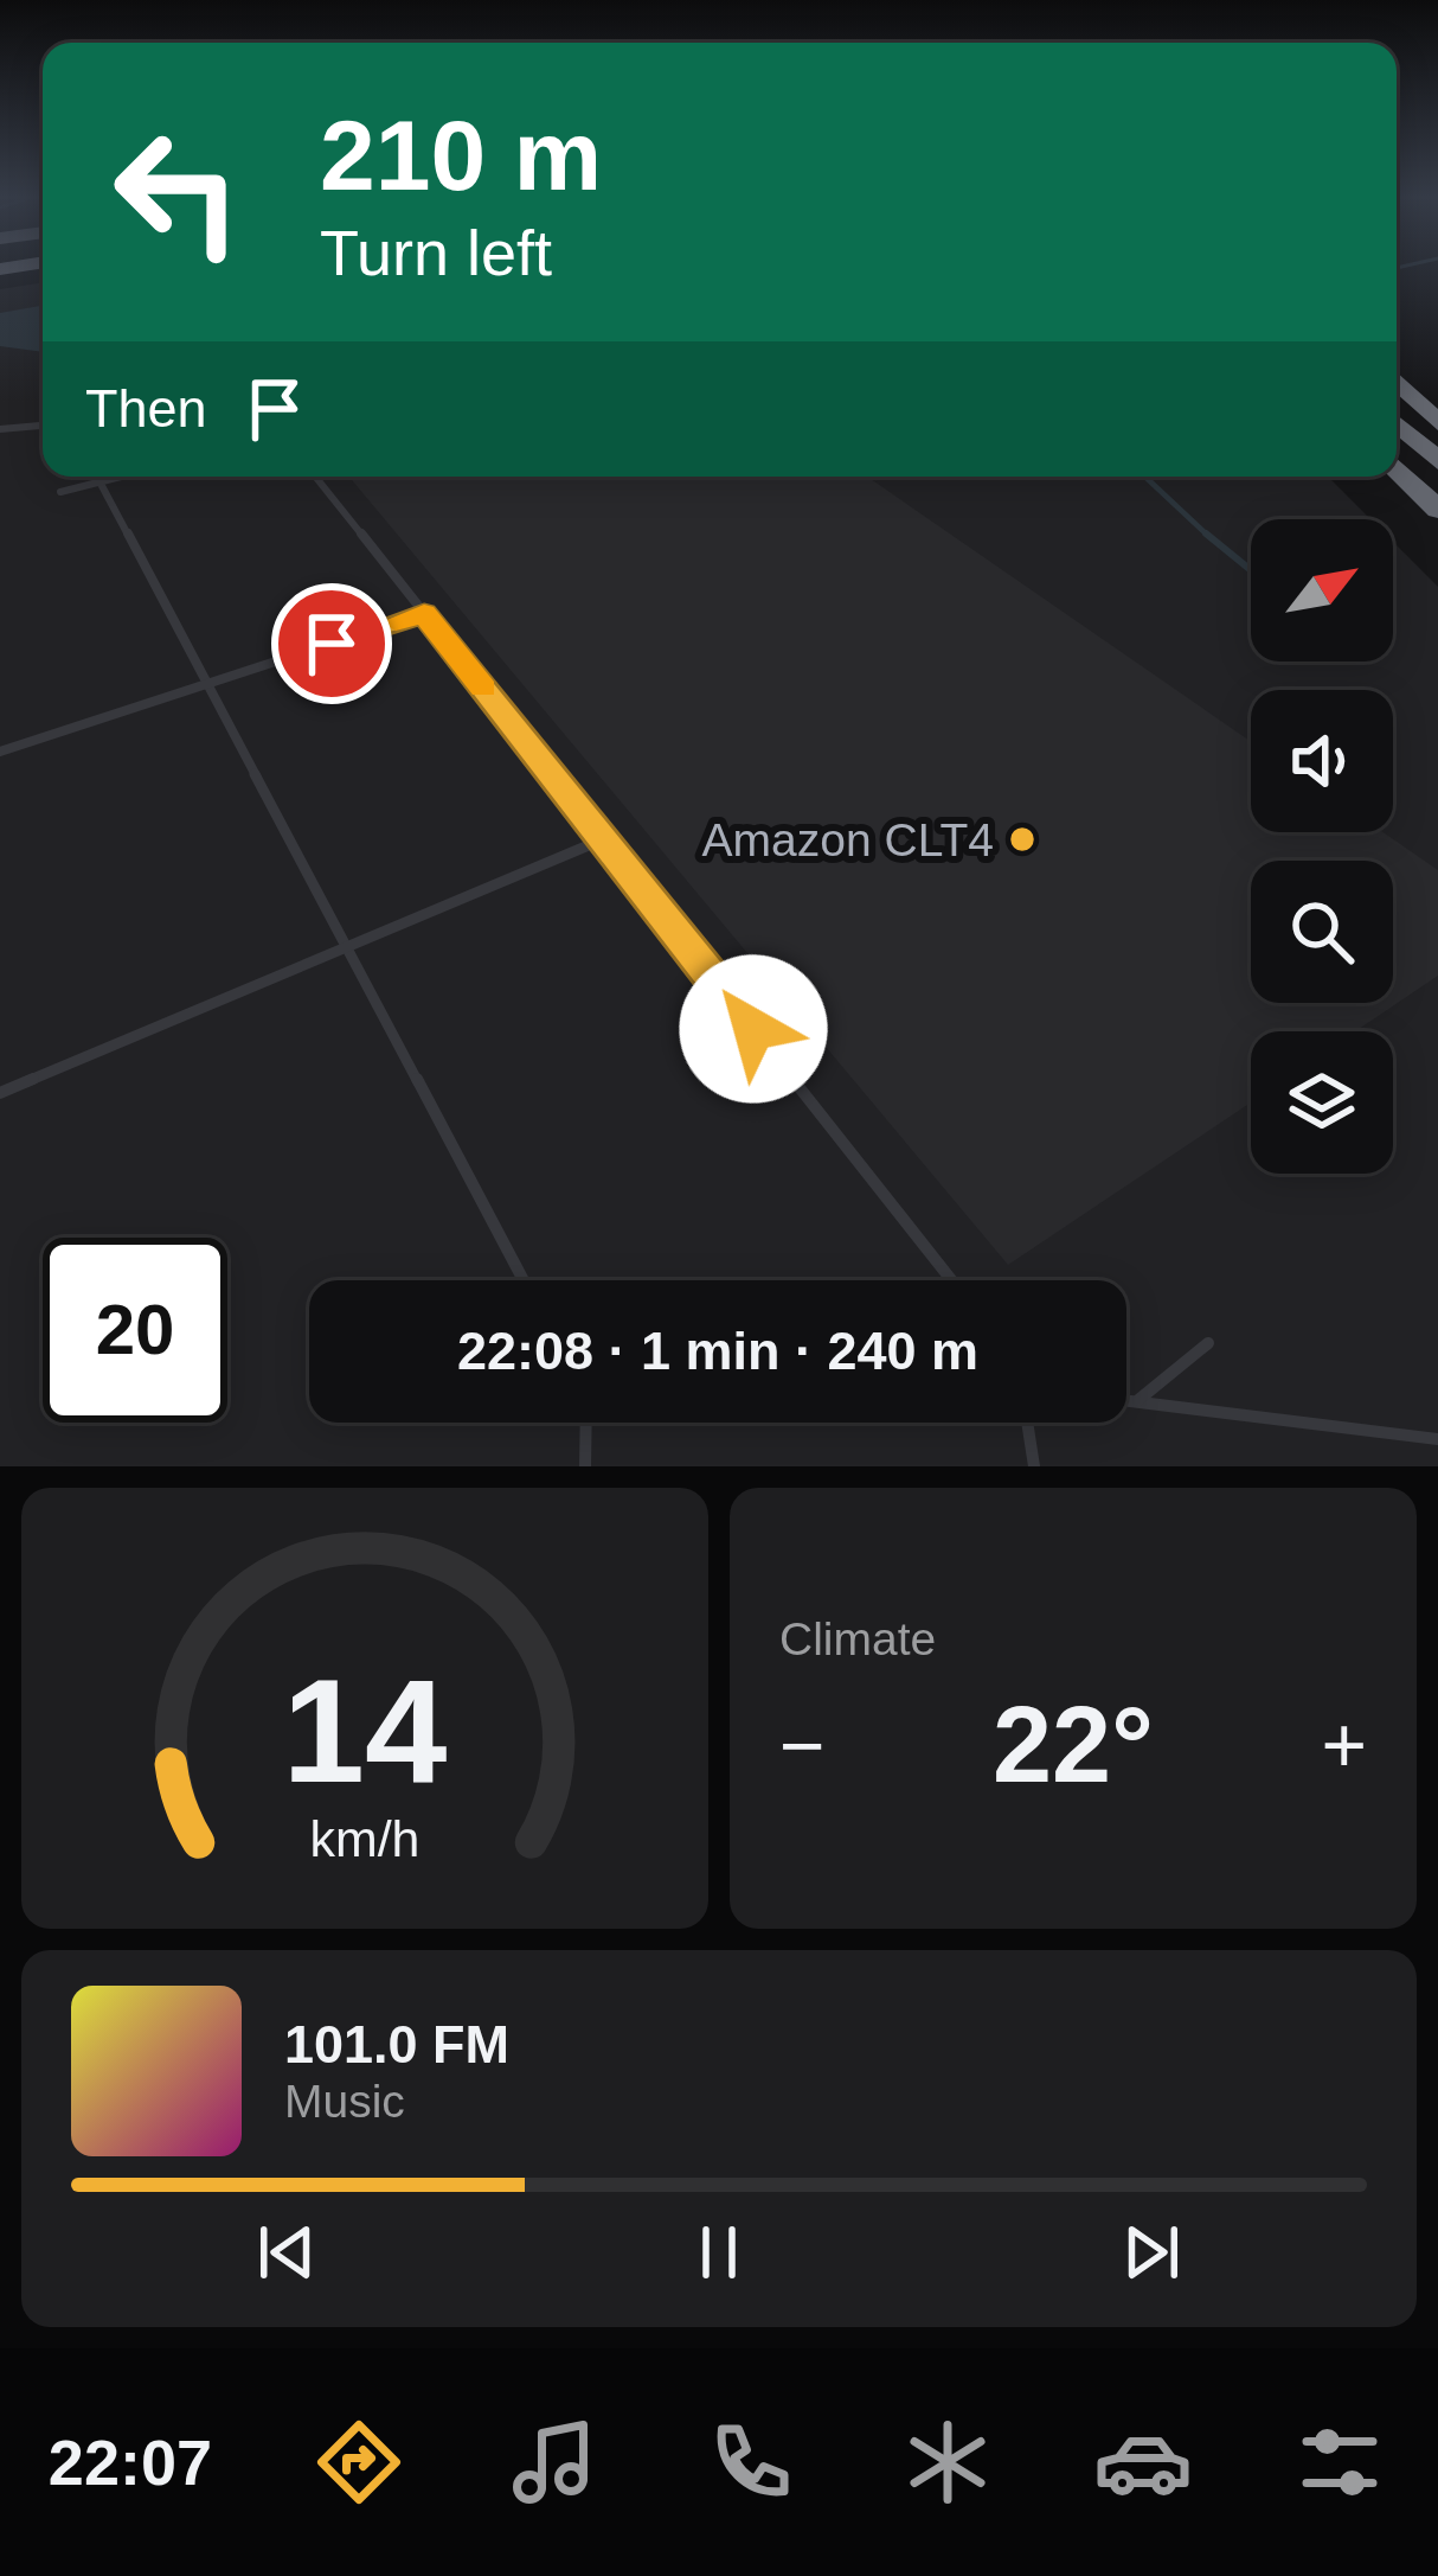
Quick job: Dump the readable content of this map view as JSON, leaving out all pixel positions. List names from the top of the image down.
{
  "places": ["Amazon CLT4"],
  "north": "top right",
  "page": {
    "turn": ["210 m", "Turn left"],
    "then": "Then",
    "limit": "20",
    "trip": "22:08 · 1 min · 240 m",
    "tile": "Climate",
    "heat": ["−", "22°", "+"],
    "song": ["101.0 FM", "Music"],
    "tabs": "22:07",
    "gauge": ["14", "km/h"]
  }
}
